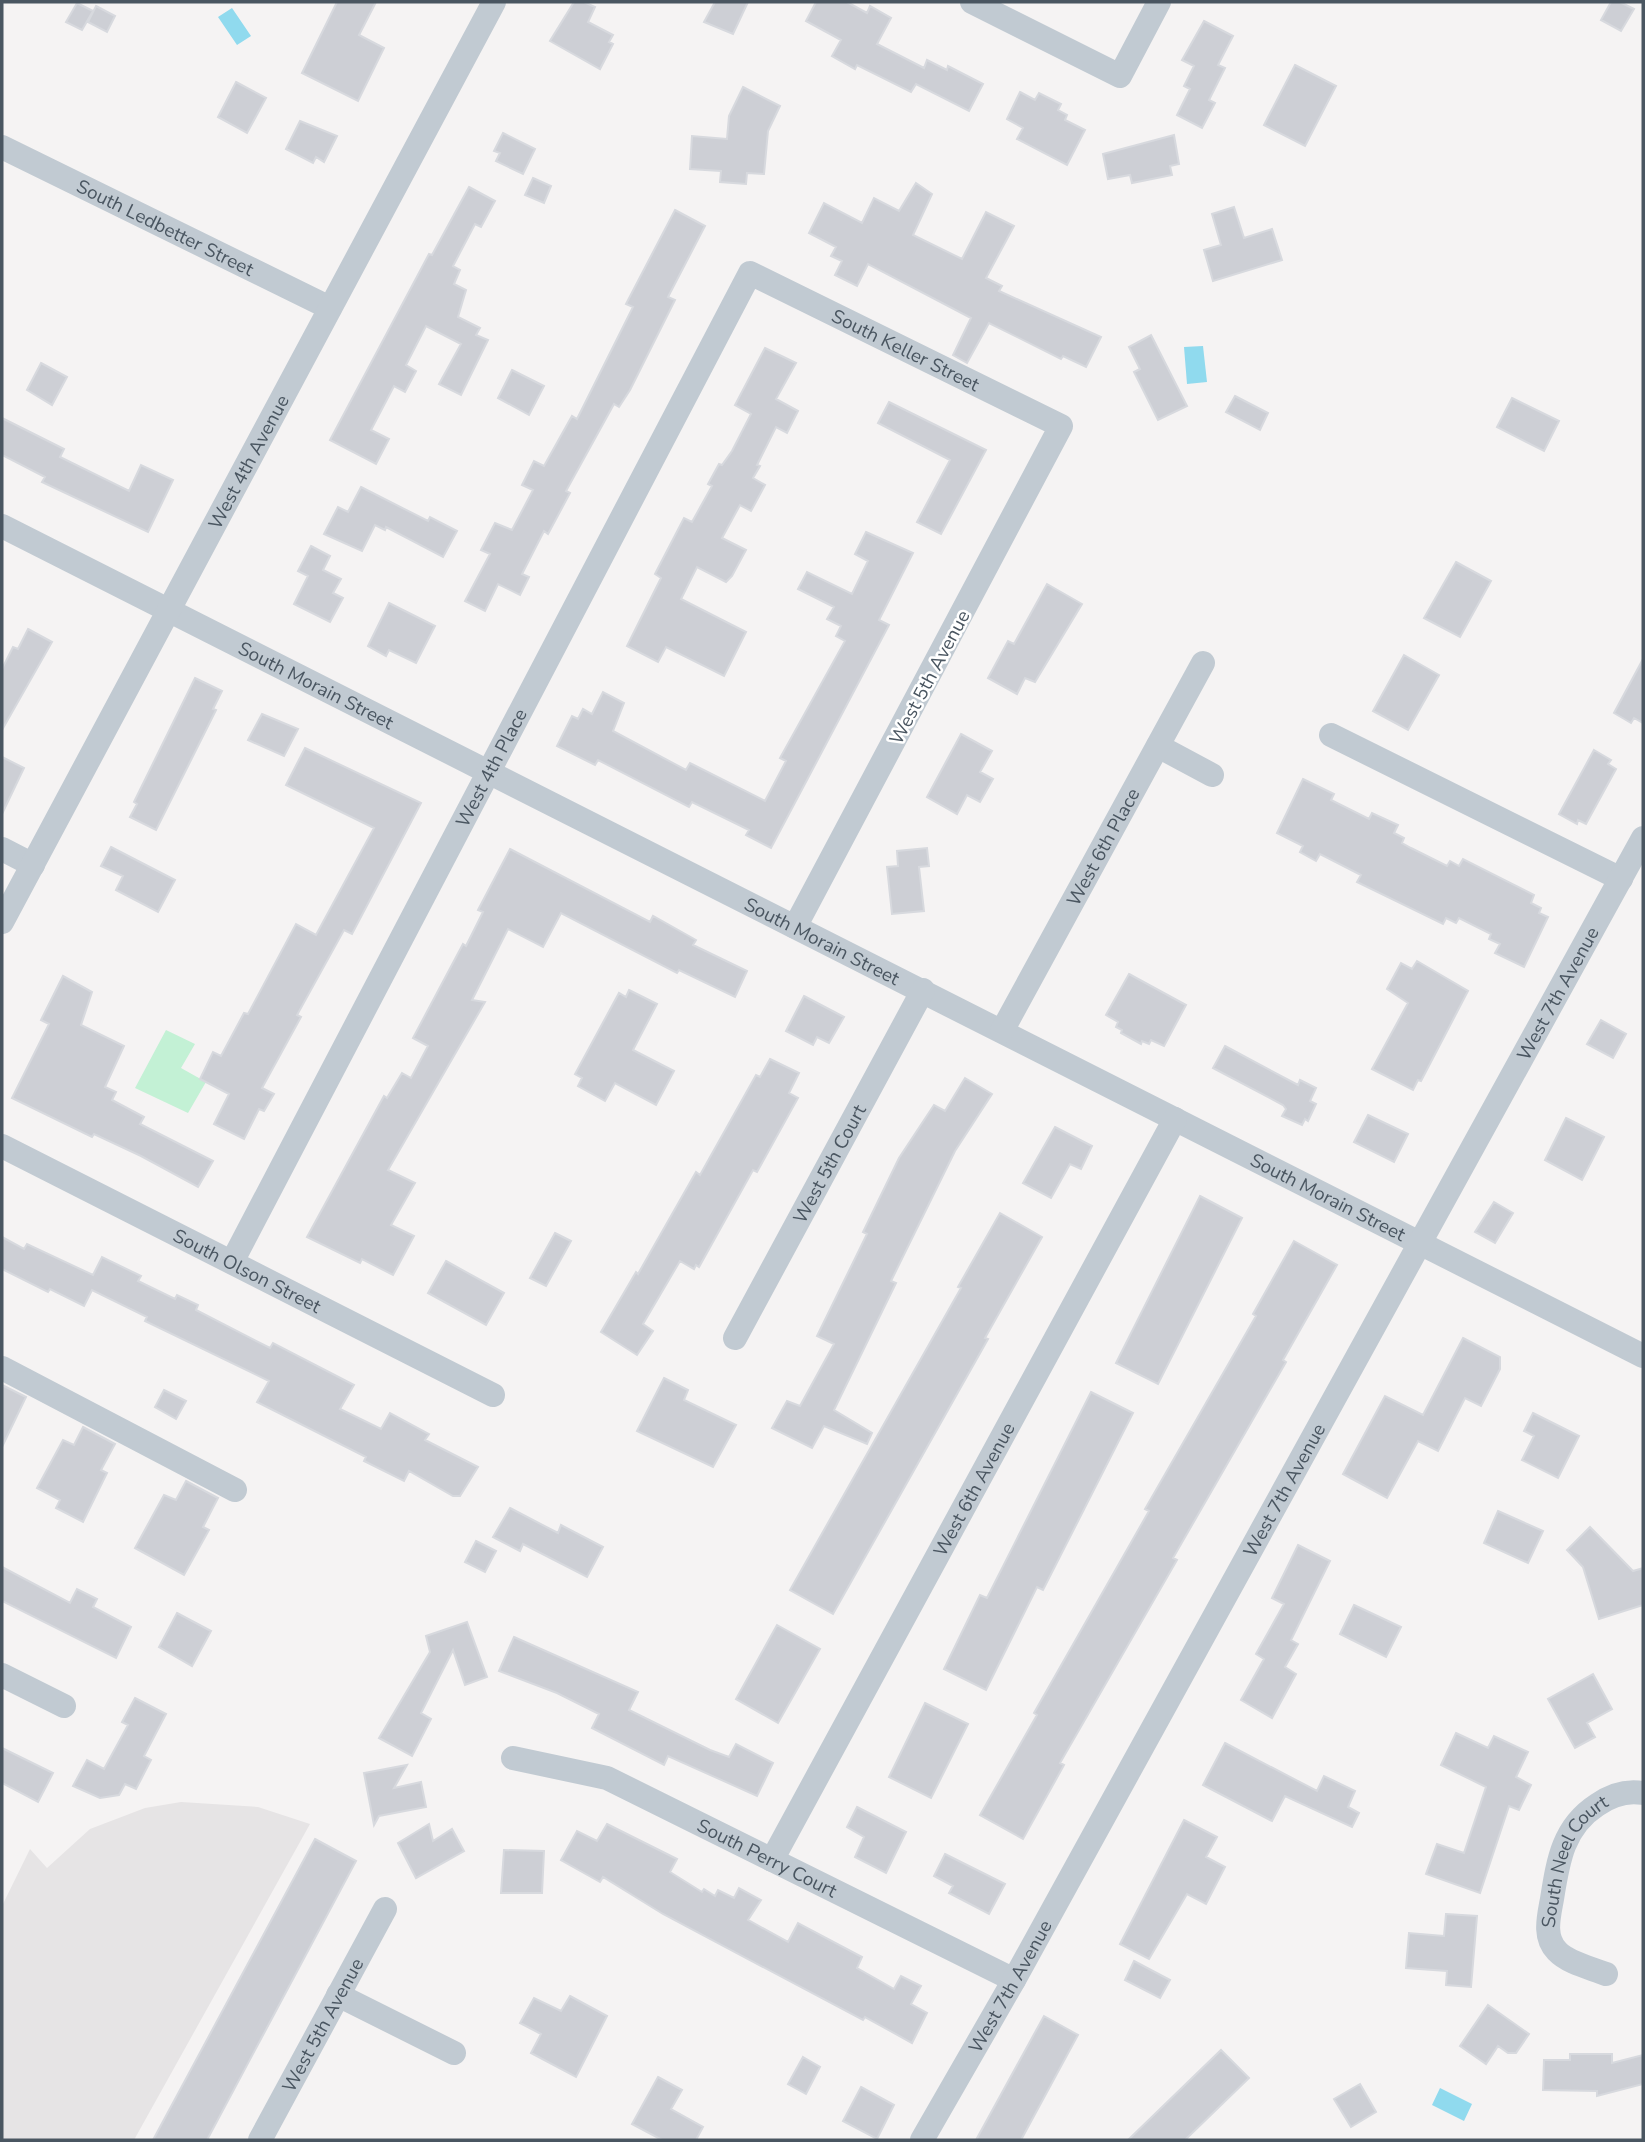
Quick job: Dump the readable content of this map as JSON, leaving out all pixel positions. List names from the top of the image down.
{
  "streets": {
    "street": [
      "South Ledbetter Street",
      "South Keller Street",
      "West 4th Avenue",
      "West 5th Avenue",
      "South Morain Street",
      "West 4th Place",
      "West 6th Place",
      "West 7th Avenue",
      "West 5th Court",
      "South Olson Street",
      "West 6th Avenue",
      "South Perry Court",
      "South Neel Court"
    ]
  },
  "crossings": [
    ["South Ledbetter Street", "West 4th Avenue"],
    ["South Keller Street", "West 5th Avenue"],
    ["South Keller Street", "West 4th Place"],
    ["West 4th Avenue", "South Morain Street"],
    ["West 5th Avenue", "South Morain Street"],
    ["South Morain Street", "West 4th Place"],
    ["South Morain Street", "West 6th Place"],
    ["South Morain Street", "West 7th Avenue"],
    ["South Morain Street", "West 5th Court"],
    ["South Morain Street", "West 6th Avenue"],
    ["West 4th Place", "South Olson Street"],
    ["West 7th Avenue", "South Perry Court"],
    ["West 6th Avenue", "South Perry Court"]
  ]
}
